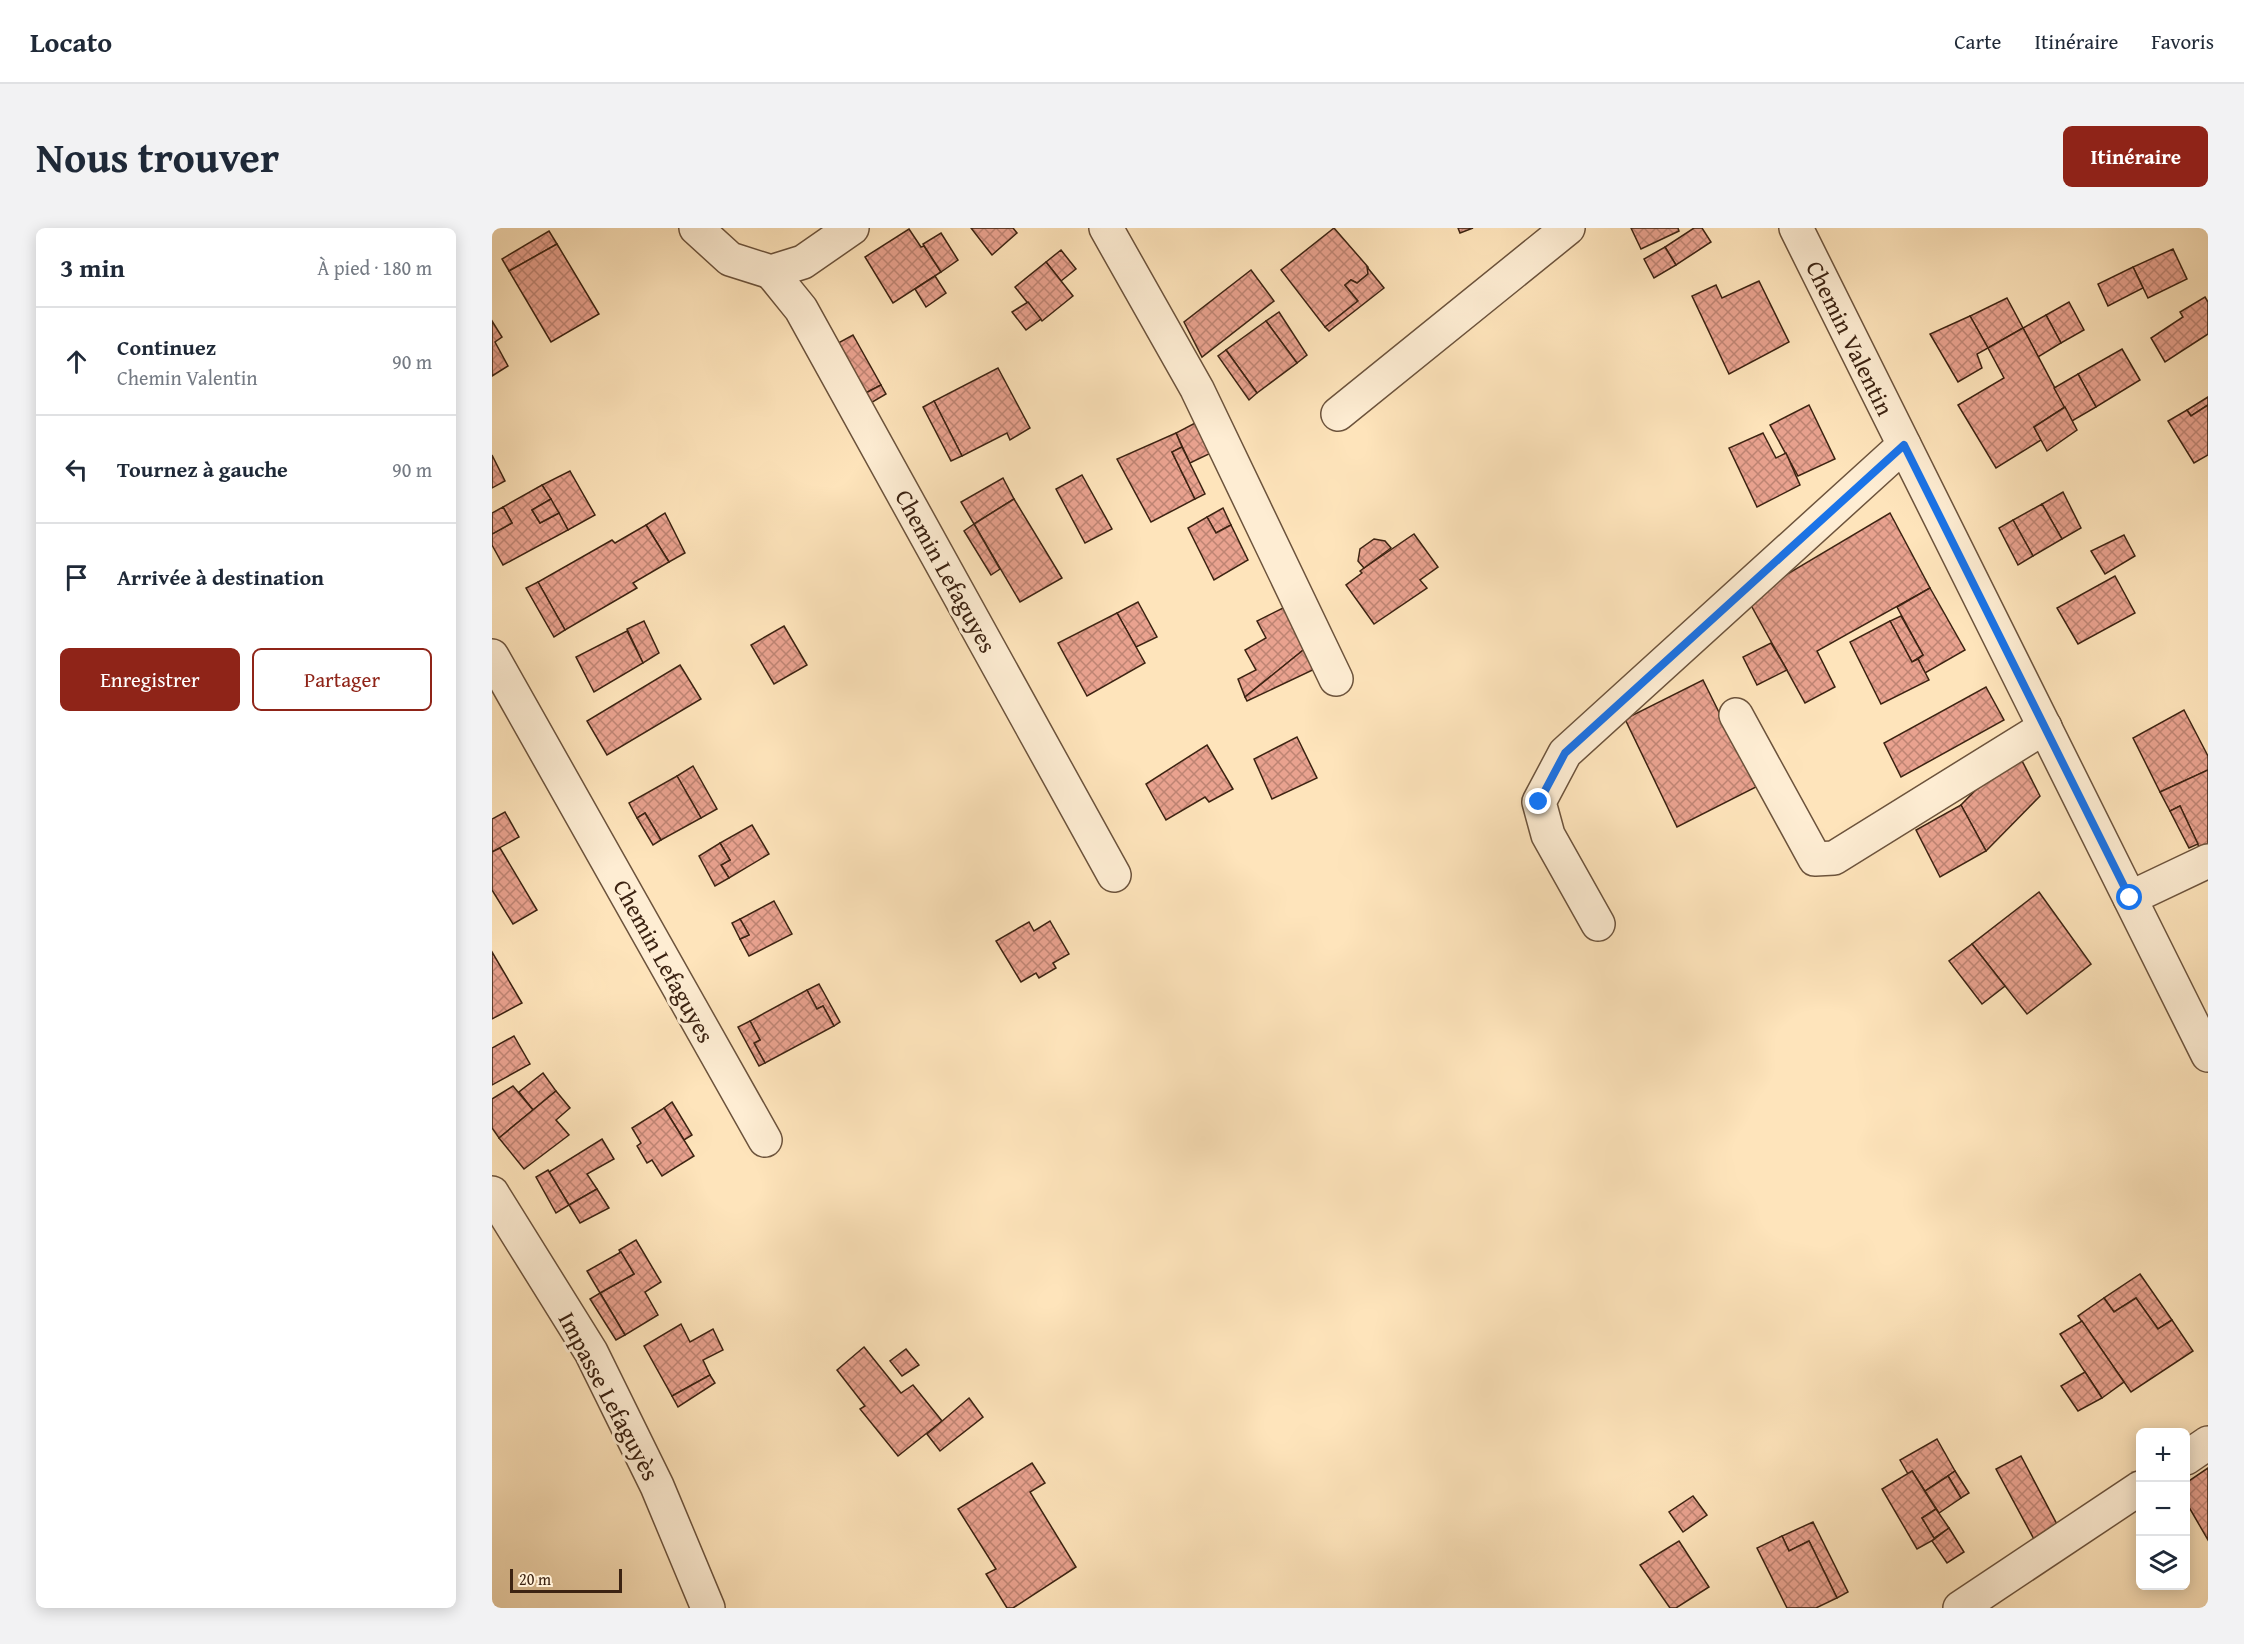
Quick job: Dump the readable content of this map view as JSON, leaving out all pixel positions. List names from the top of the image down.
{
  "streets": {
    "street": ["Chemin Valentin", "Chemin Lefaguyes", "Impasse Lefaguyès"]
  },
  "scale_bar": "20 m",
  "page": {
    "header": "Locato",
    "nav": ["Carte", "Itinéraire", "Favoris"],
    "title": "Nous trouver",
    "buttons": [
      "Itinéraire",
      ["Enregistrer", "Partager"]
    ],
    "heading": ["3 min", "À pied · 180 m"],
    "list": [
      ["Continuez", "Chemin Valentin", "90 m"],
      ["Tournez à gauche", "90 m"],
      "Arrivée à destination"
    ],
    "map_buttons": ["+", "−"],
    "scale": "20 m"
  }
}
